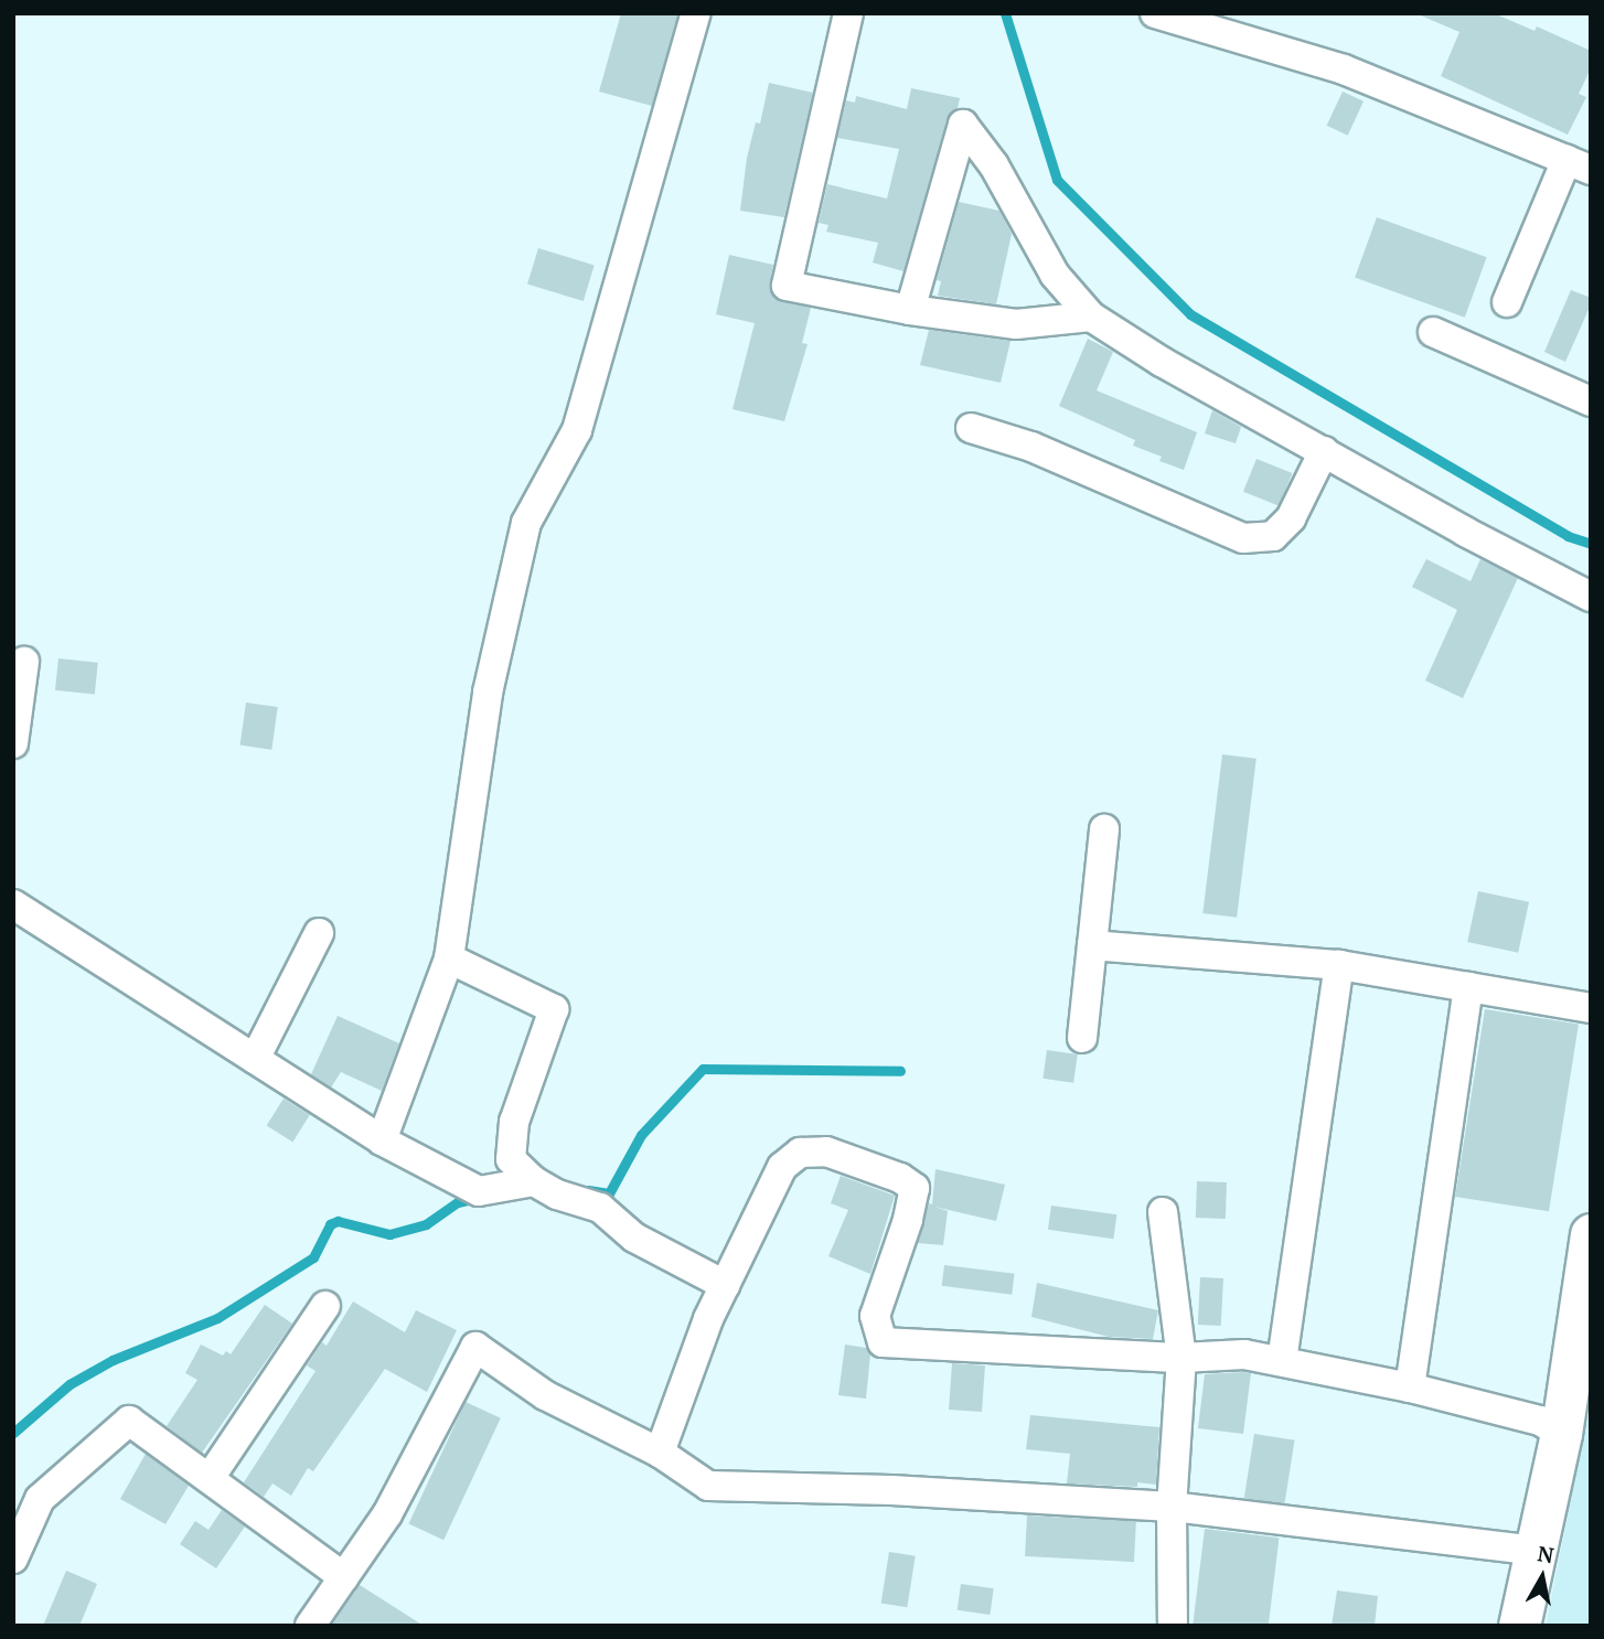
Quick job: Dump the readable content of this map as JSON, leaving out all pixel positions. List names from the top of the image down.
{
  "north": "top"
}
